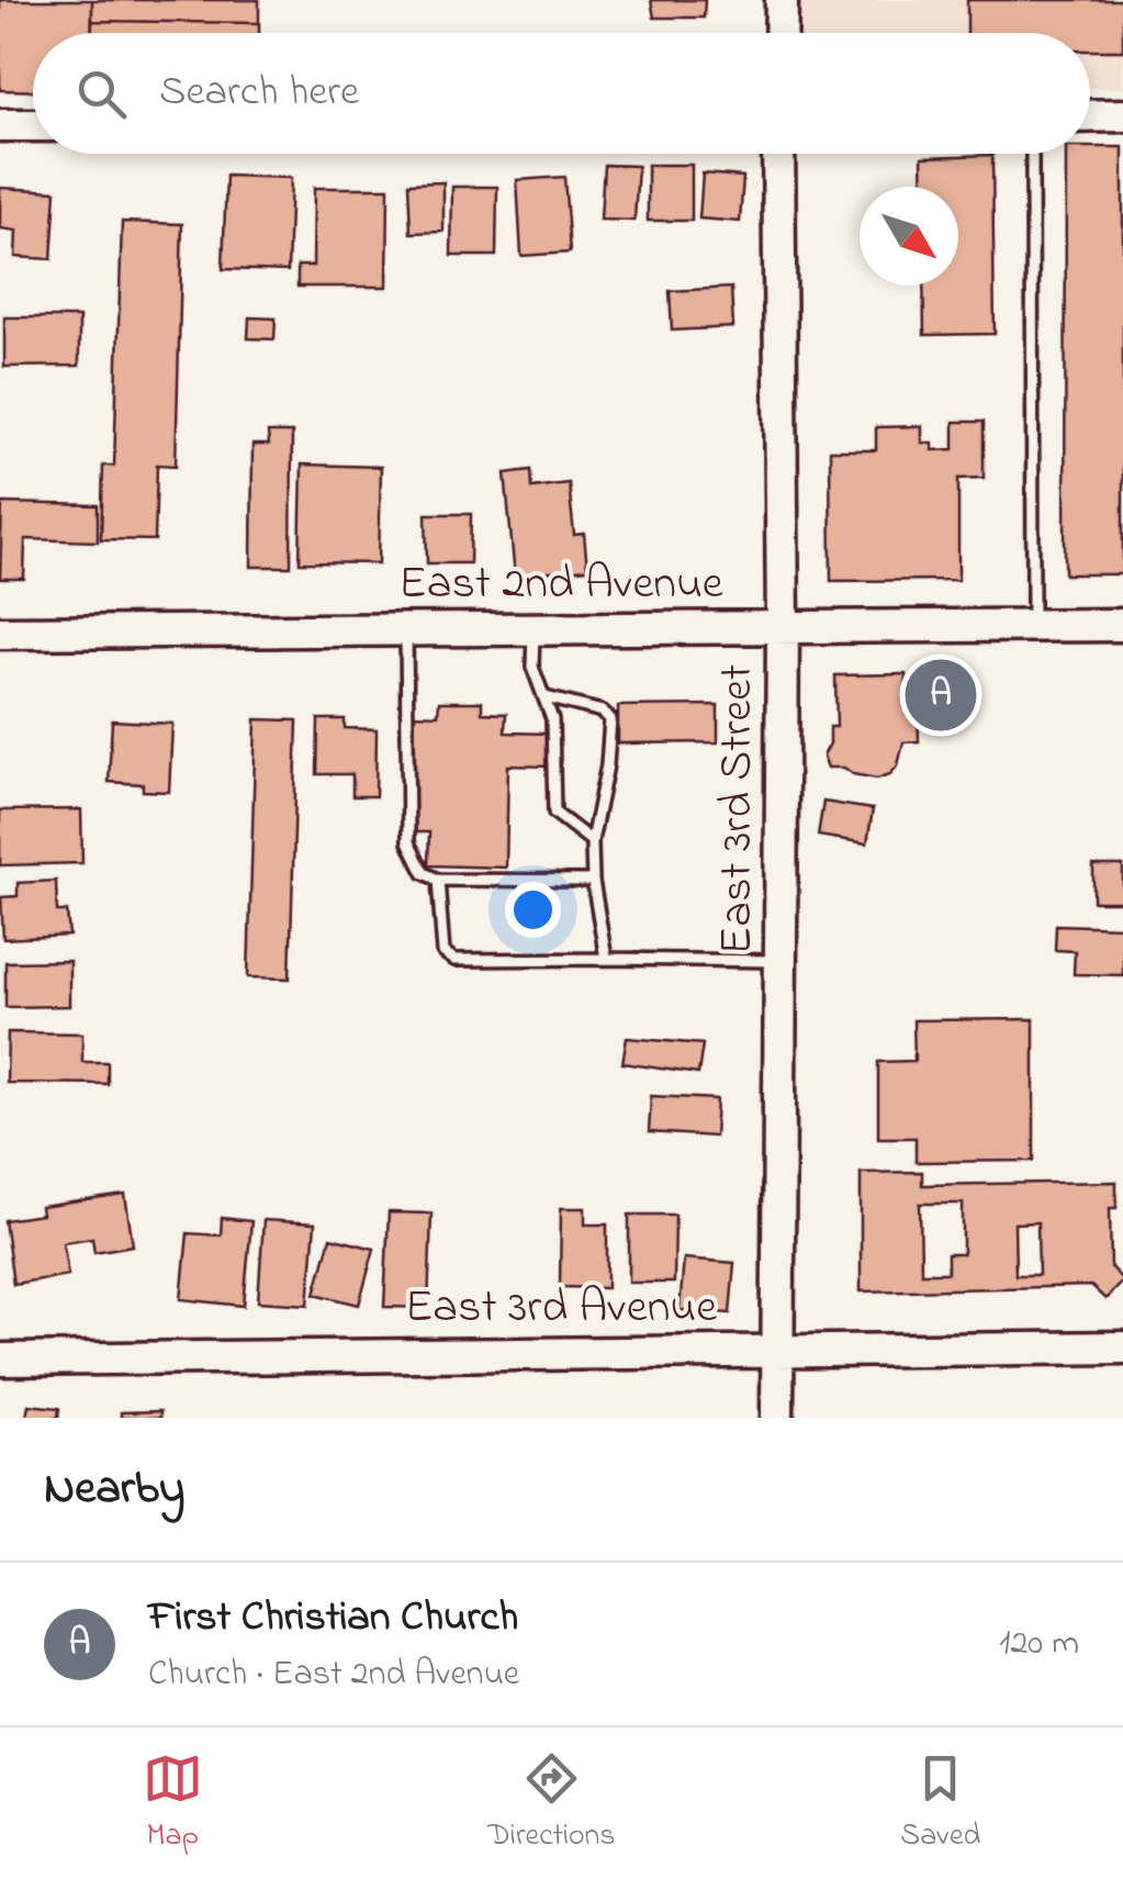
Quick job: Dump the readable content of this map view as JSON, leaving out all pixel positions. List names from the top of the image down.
{
  "streets": {
    "street": ["East 2nd Avenue", "East 3rd Street", "East 3rd Avenue"]
  },
  "crossings": [
    ["East 2nd Avenue", "East 3rd Street"],
    ["East 3rd Street", "East 3rd Avenue"]
  ],
  "north": "bottom right",
  "page": {
    "search": "Search here",
    "pins": "A",
    "heading": "Nearby",
    "list": [
      {
        "mark": "A",
        "name": "First Christian Church",
        "note": "Church · East 2nd Avenue",
        "value": "120 m"
      }
    ],
    "nav": ["Map", "Directions", "Saved"]
  }
}
